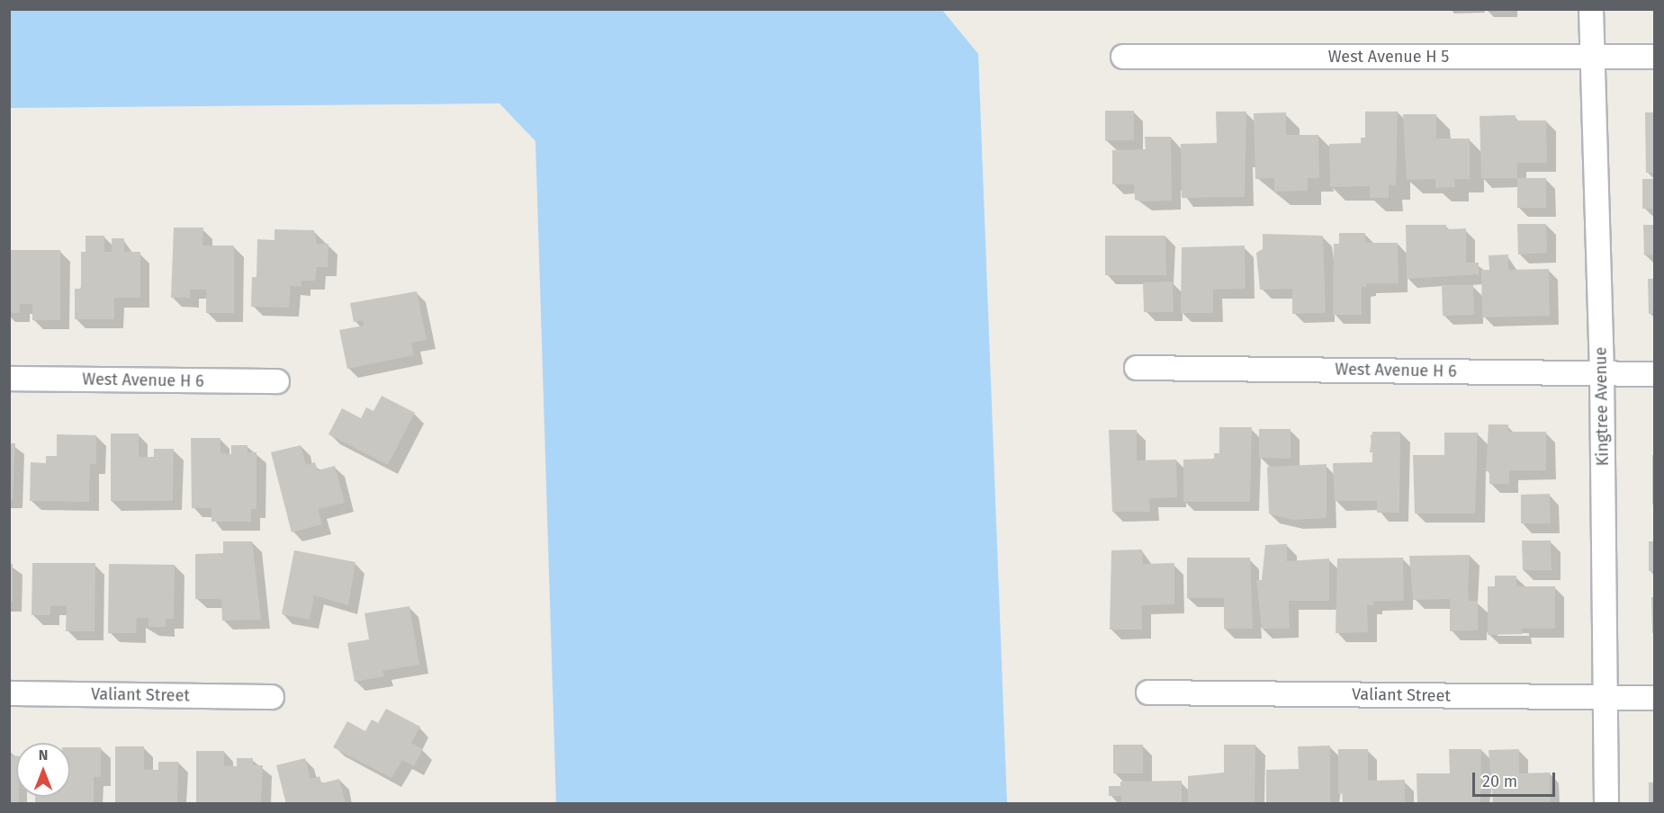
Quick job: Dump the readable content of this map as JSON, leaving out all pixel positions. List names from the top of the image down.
{
  "streets": {
    "street": [
      "West Avenue H 5",
      "West Avenue H 6",
      "Kingtree Avenue",
      "Valiant Street"
    ]
  },
  "crossings": [
    ["West Avenue H 5", "Kingtree Avenue"],
    ["West Avenue H 6", "Kingtree Avenue"],
    ["Kingtree Avenue", "Valiant Street"]
  ],
  "scale_bar": "20 m",
  "north": "top"
}
